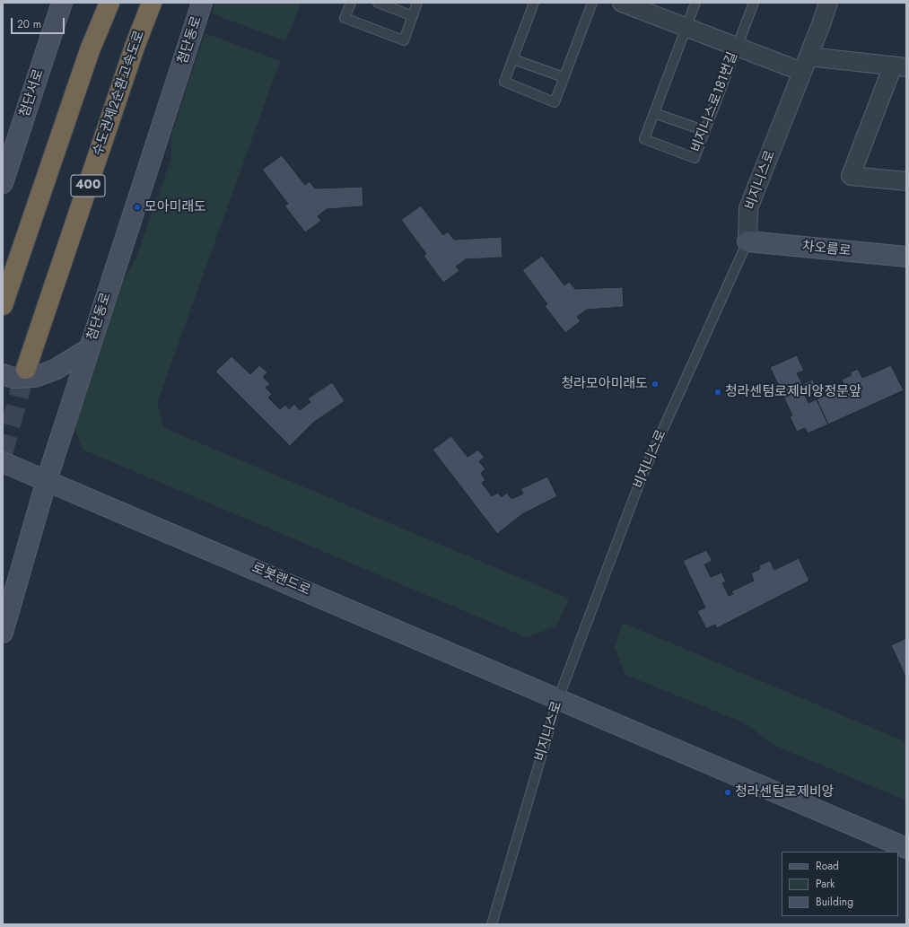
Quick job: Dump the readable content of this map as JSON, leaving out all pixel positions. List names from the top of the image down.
{
  "streets": {
    "highway": ["수도권제2순환고속도로", "400"],
    "main road": [
      "첨단동로",
      "첨단서로",
      "차오름로",
      "로봇랜드로"
    ],
    "street": ["비지니스로181번길", "비지니스로"]
  },
  "crossings": [
    ["첨단동로", "로봇랜드로"],
    ["비지니스로181번길", "비지니스로"],
    ["비지니스로", "차오름로"],
    ["비지니스로", "로봇랜드로"]
  ],
  "places": [
    "모아미래도",
    "청라모아미래도",
    "청라센텀로제비앙정문앞",
    "청라센텀로제비앙"
  ],
  "legend": ["Road", "Park", "Building"],
  "scale_bar": "20 m"
}
